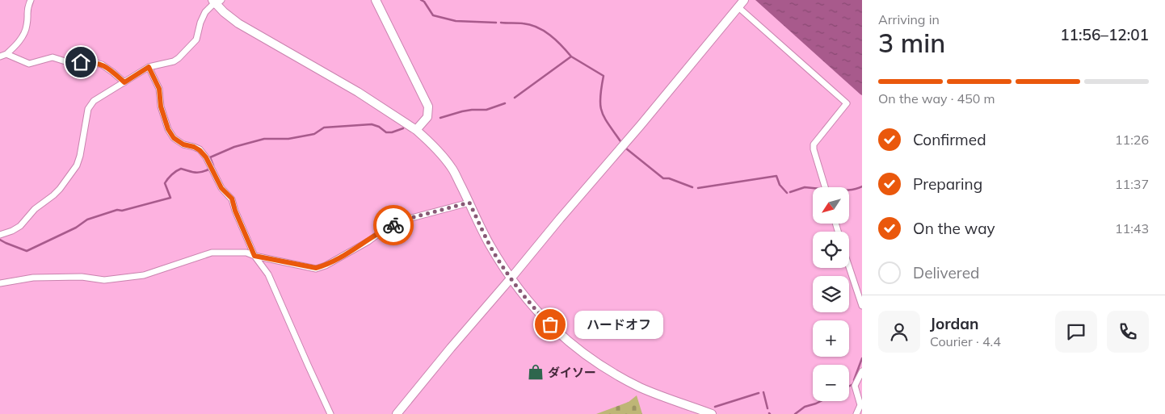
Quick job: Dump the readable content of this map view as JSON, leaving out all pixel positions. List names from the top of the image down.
{
  "places": {
    "other": ["ハードオフ"],
    "shop": ["ダイソー"]
  },
  "north": "bottom left",
  "page": {
    "heading": ["3 min", "Arriving in", "11:56–12:01"],
    "panel": ["Jordan", "Courier · 4.4"],
    "bar": "On the way · 450 m",
    "list": [
      ["Confirmed", "11:26"],
      ["Preparing", "11:37"],
      ["On the way", "11:43"],
      "Delivered"
    ],
    "map_buttons": ["+", "−"],
    "bubble": "ハードオフ"
  }
}
